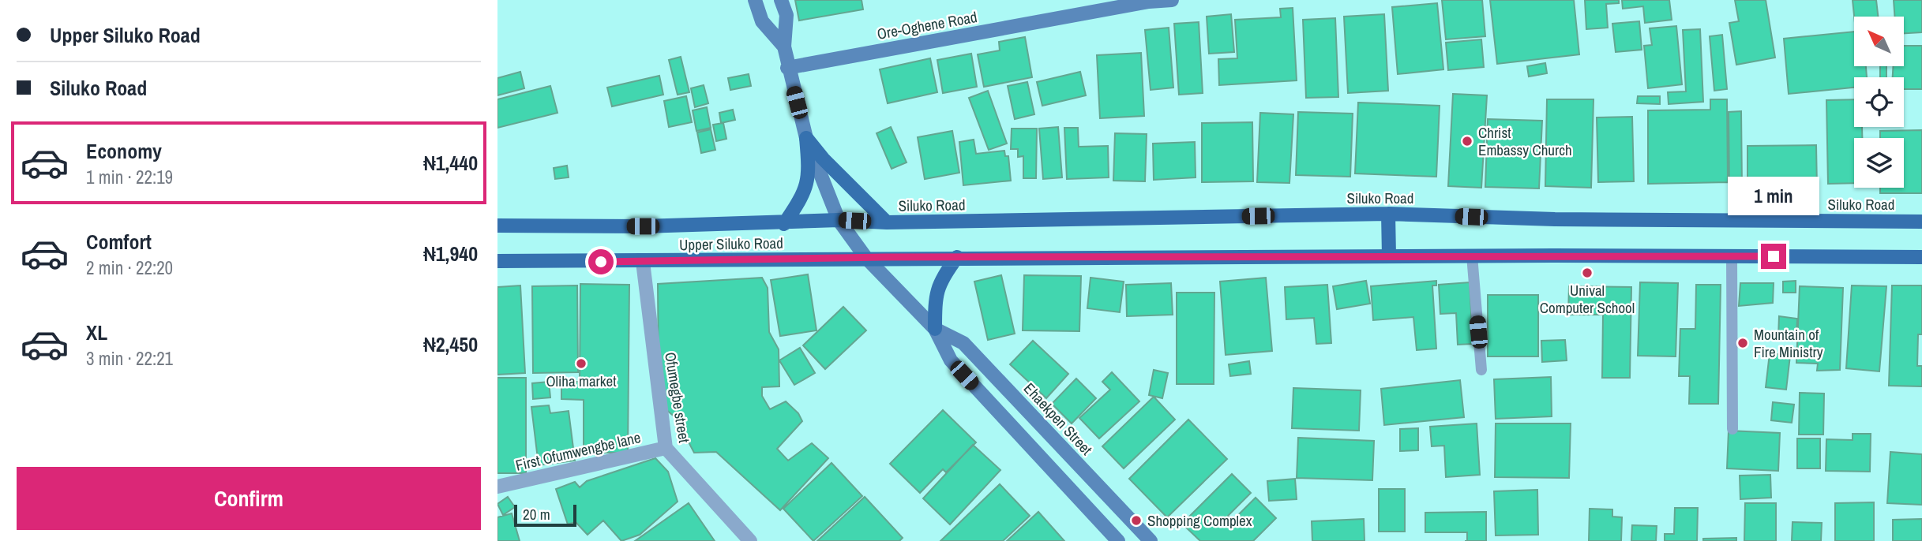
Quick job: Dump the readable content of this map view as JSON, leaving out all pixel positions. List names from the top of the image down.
{
  "streets": {
    "main road": ["Siluko Road", "Upper Siluko Road"],
    "street": [
      "Ore-Oghene Road",
      "Ofumegbe street",
      "Ehaekpen Street",
      "First Ofumwengbe lane"
    ]
  },
  "crossings": [
    ["Ore-Oghene Road", "Ehaekpen Street"],
    ["Siluko Road", "Upper Siluko Road"],
    ["Siluko Road", "Ehaekpen Street"],
    ["Upper Siluko Road", "Ofumegbe street"],
    ["Upper Siluko Road", "Ehaekpen Street"],
    ["Ofumegbe street", "First Ofumwengbe lane"]
  ],
  "places": [
    "Christ Embassy Church",
    "Unival Computer School",
    "Mountain of Fire Ministry",
    "Oliha market",
    "Shopping Complex"
  ],
  "scale_bar": "20 m",
  "north": "top left",
  "page": {
    "banner": ["Upper Siluko Road", "Siluko Road"],
    "list": [
      {
        "name": "Economy",
        "note": "1 min · 22:19",
        "value": "₦1,440"
      },
      {
        "name": "Comfort",
        "note": "2 min · 22:20",
        "value": "₦1,940"
      },
      {
        "name": "XL",
        "note": "3 min · 22:21",
        "value": "₦2,450"
      }
    ],
    "bubble": "1 min",
    "buttons": "Confirm",
    "scale": "20 m"
  }
}
